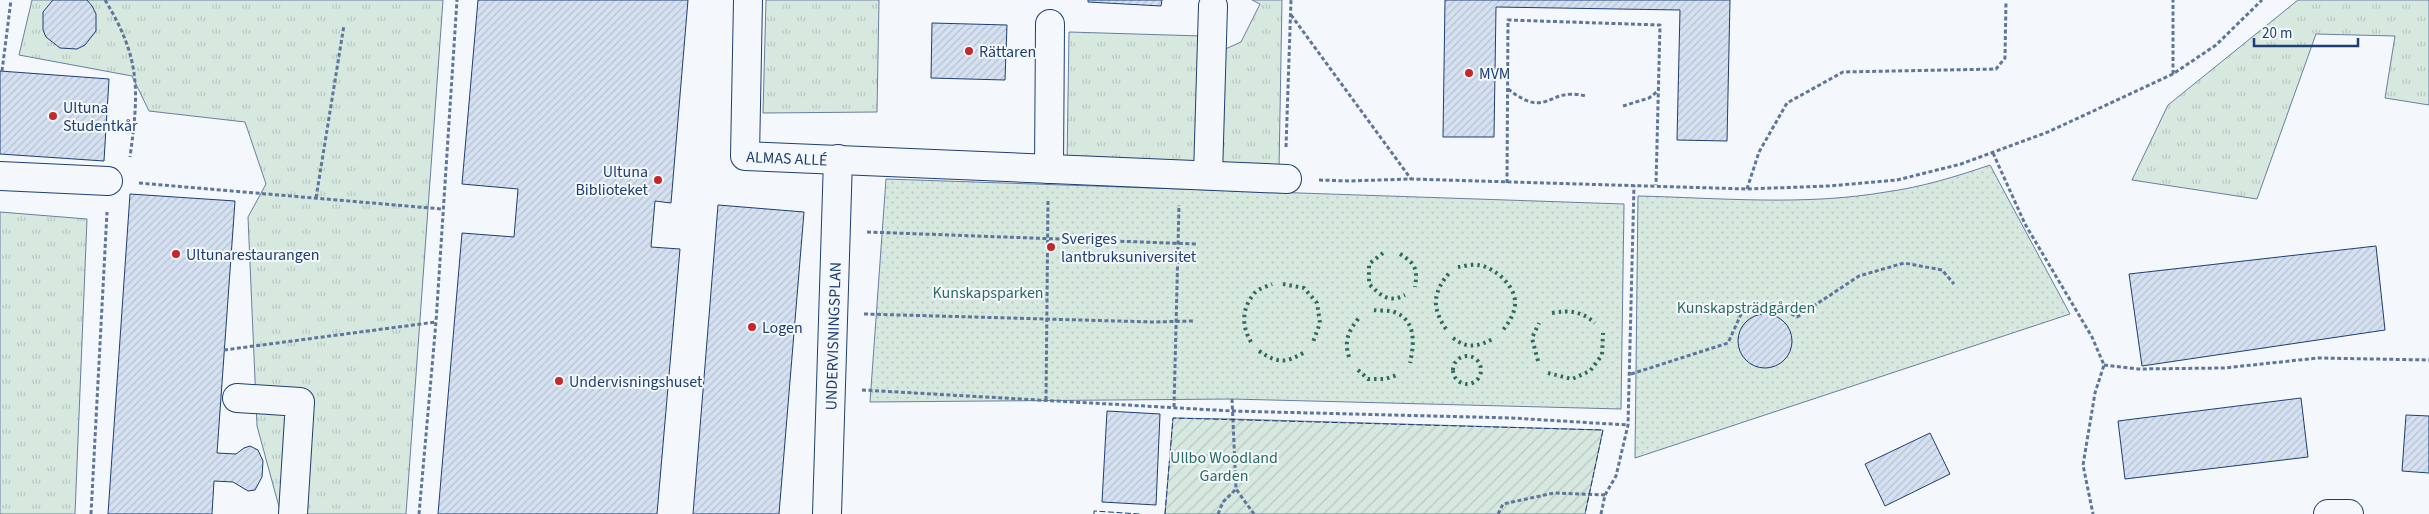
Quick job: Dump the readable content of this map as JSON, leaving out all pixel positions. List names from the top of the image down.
{
  "streets": {
    "street": ["ALMAS ALLÉ", "UNDERVISNINGSPLAN"]
  },
  "crossings": [
    ["ALMAS ALLÉ", "UNDERVISNINGSPLAN"]
  ],
  "parks": ["Kunskapsparken", "Kunskapsträdgården", "Ullbo Woodland Garden"],
  "places": [
    "Rättaren",
    "MVM",
    "Ultuna Studentkår",
    "Ultuna Biblioteket",
    "Sveriges lantbruksuniversitet",
    "Ultunarestaurangen",
    "Logen",
    "Undervisningshuset"
  ],
  "scale_bar": "20 m"
}
